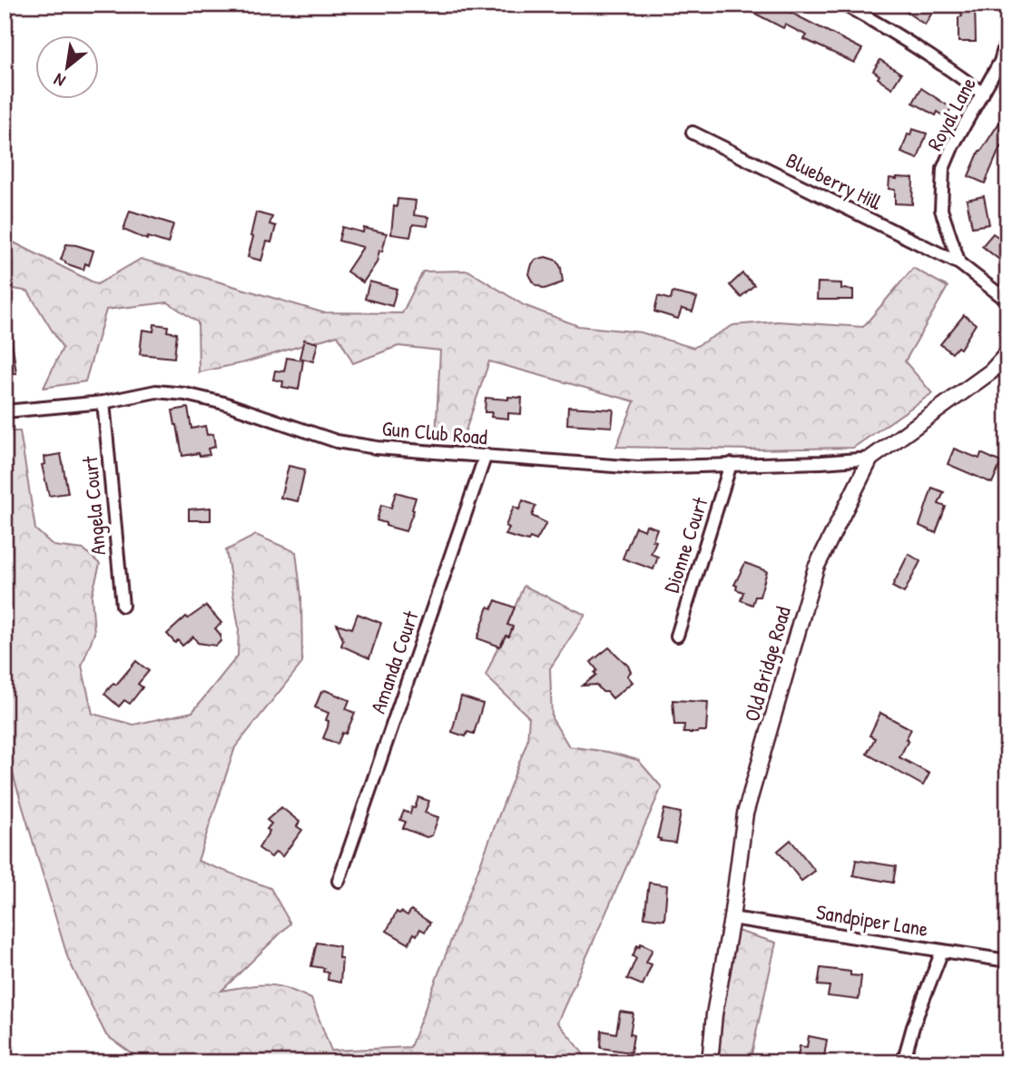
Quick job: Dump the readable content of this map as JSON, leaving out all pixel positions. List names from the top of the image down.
{
  "streets": {
    "street": [
      "Royal Lane",
      "Blueberry Hill",
      "Gun Club Road",
      "Angela Court",
      "Dionne Court",
      "Amanda Court",
      "Old Bridge Road",
      "Sandpiper Lane"
    ]
  },
  "crossings": [
    ["Royal Lane", "Blueberry Hill"],
    ["Gun Club Road", "Angela Court"],
    ["Gun Club Road", "Dionne Court"],
    ["Gun Club Road", "Amanda Court"],
    ["Gun Club Road", "Old Bridge Road"],
    ["Old Bridge Road", "Sandpiper Lane"]
  ],
  "north": "bottom left"
}
